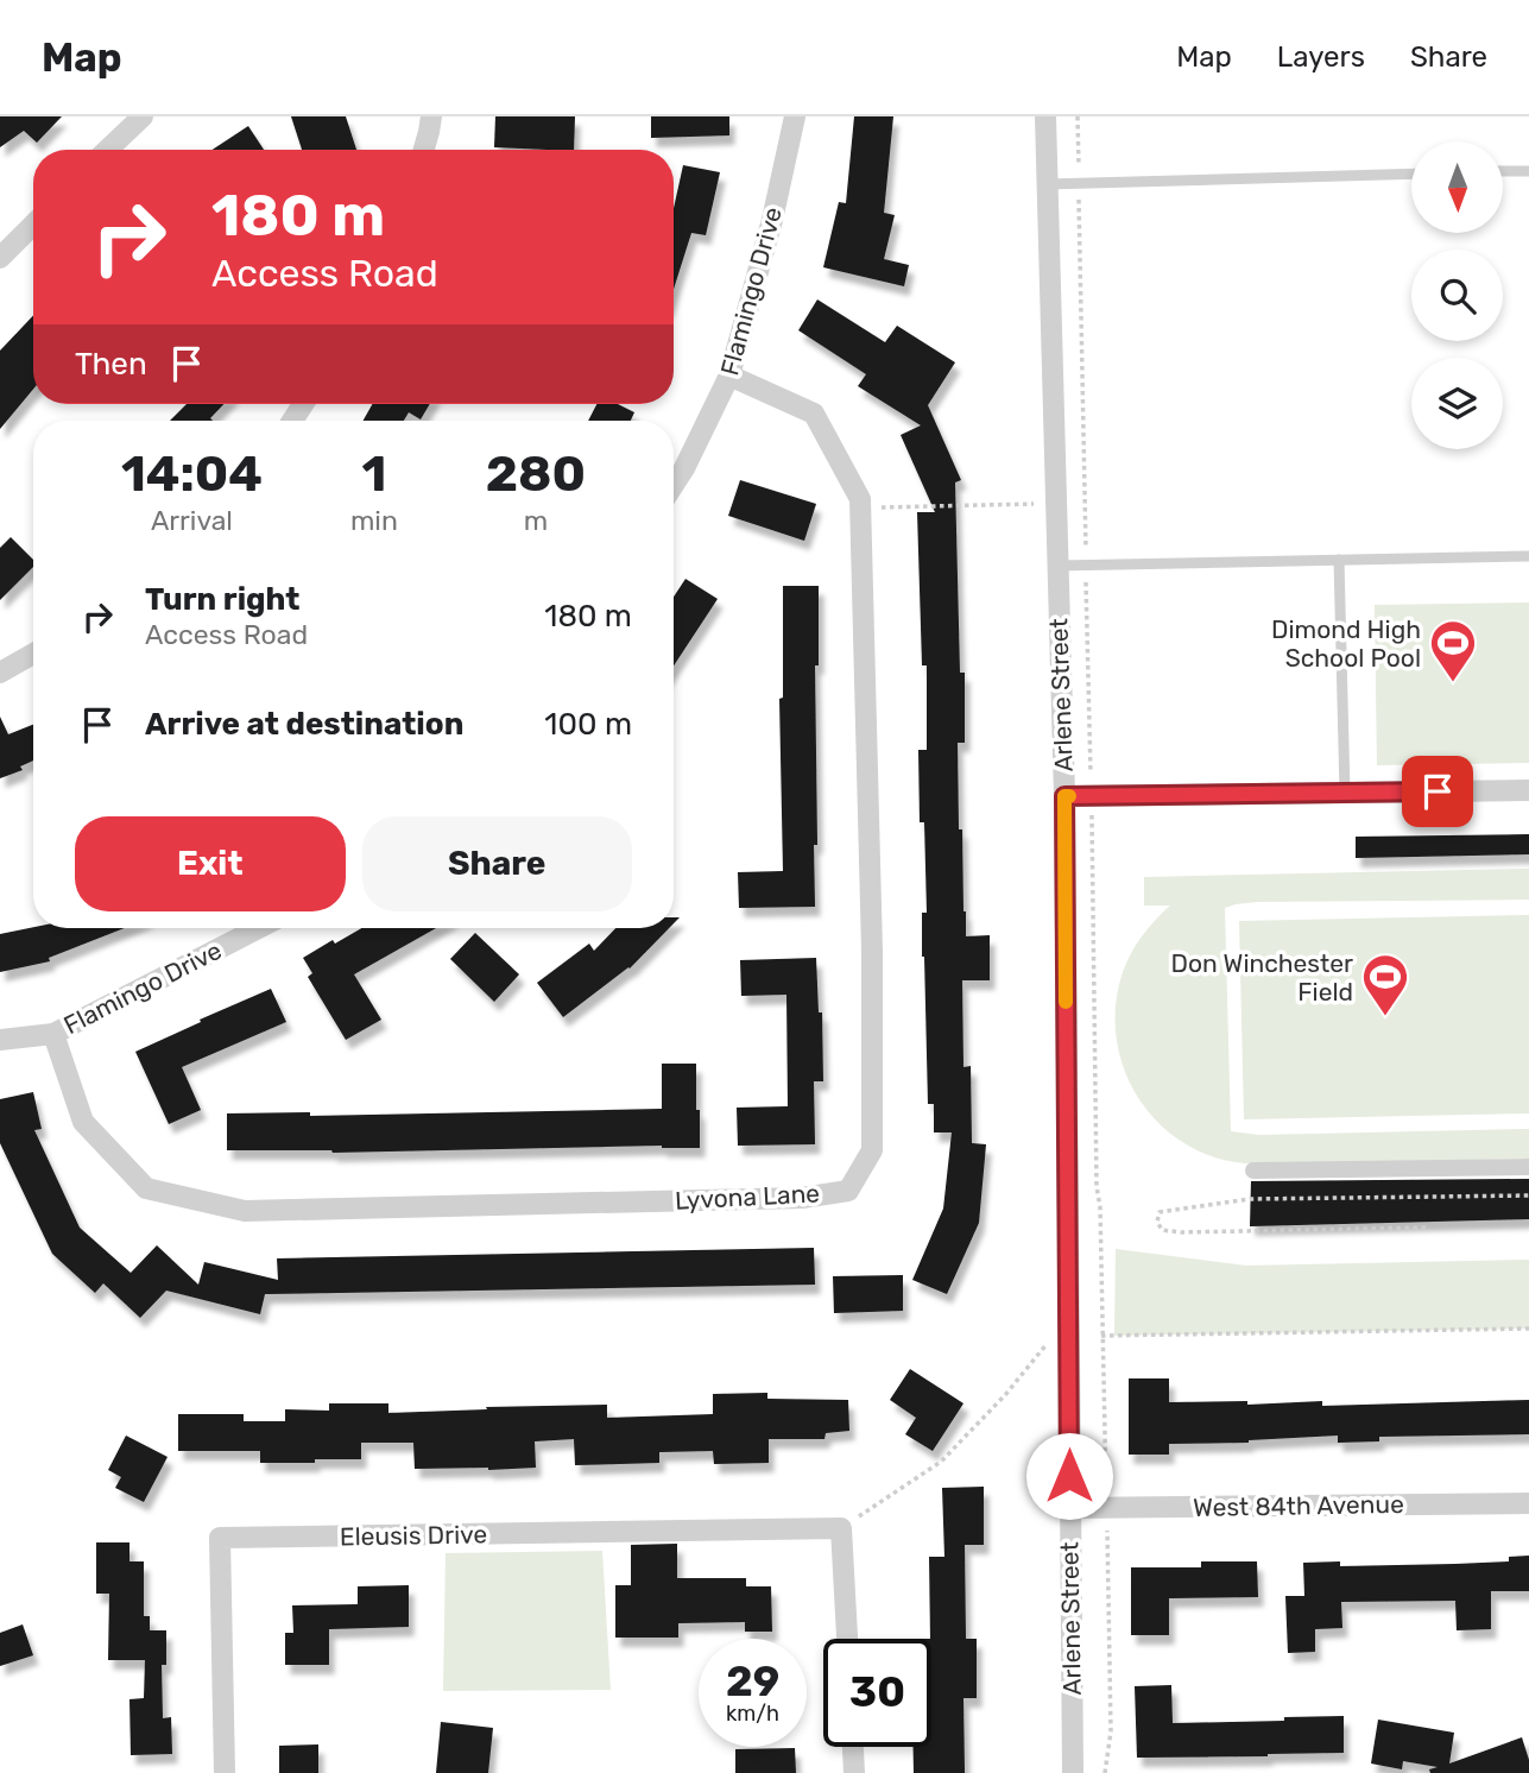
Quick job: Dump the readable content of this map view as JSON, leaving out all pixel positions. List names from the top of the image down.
{
  "streets": {
    "street": [
      "Flamingo Drive",
      "Arlene Street",
      "Lyvona Lane",
      "West 84th Avenue",
      "Eleusis Drive"
    ]
  },
  "crossings": [
    ["Flamingo Drive", "Lyvona Lane"],
    ["Arlene Street", "West 84th Avenue"]
  ],
  "places": {
    "sports": ["Dimond High School Pool", "Don Winchester Field"]
  },
  "north": "bottom",
  "page": {
    "header": "Map",
    "nav": ["Map", "Layers", "Share"],
    "turn": ["180 m", "Access Road"],
    "then": "Then",
    "eta": [
      "14:04",
      "Arrival",
      "1",
      "min",
      "280",
      "m"
    ],
    "list": [
      {
        "name": "Turn right",
        "note": "Access Road",
        "value": "180 m"
      },
      {
        "name": "Arrive at destination",
        "value": "100 m"
      }
    ],
    "buttons": ["Exit", "Share"],
    "speed": "29 km/h",
    "limit": "30"
  }
}
